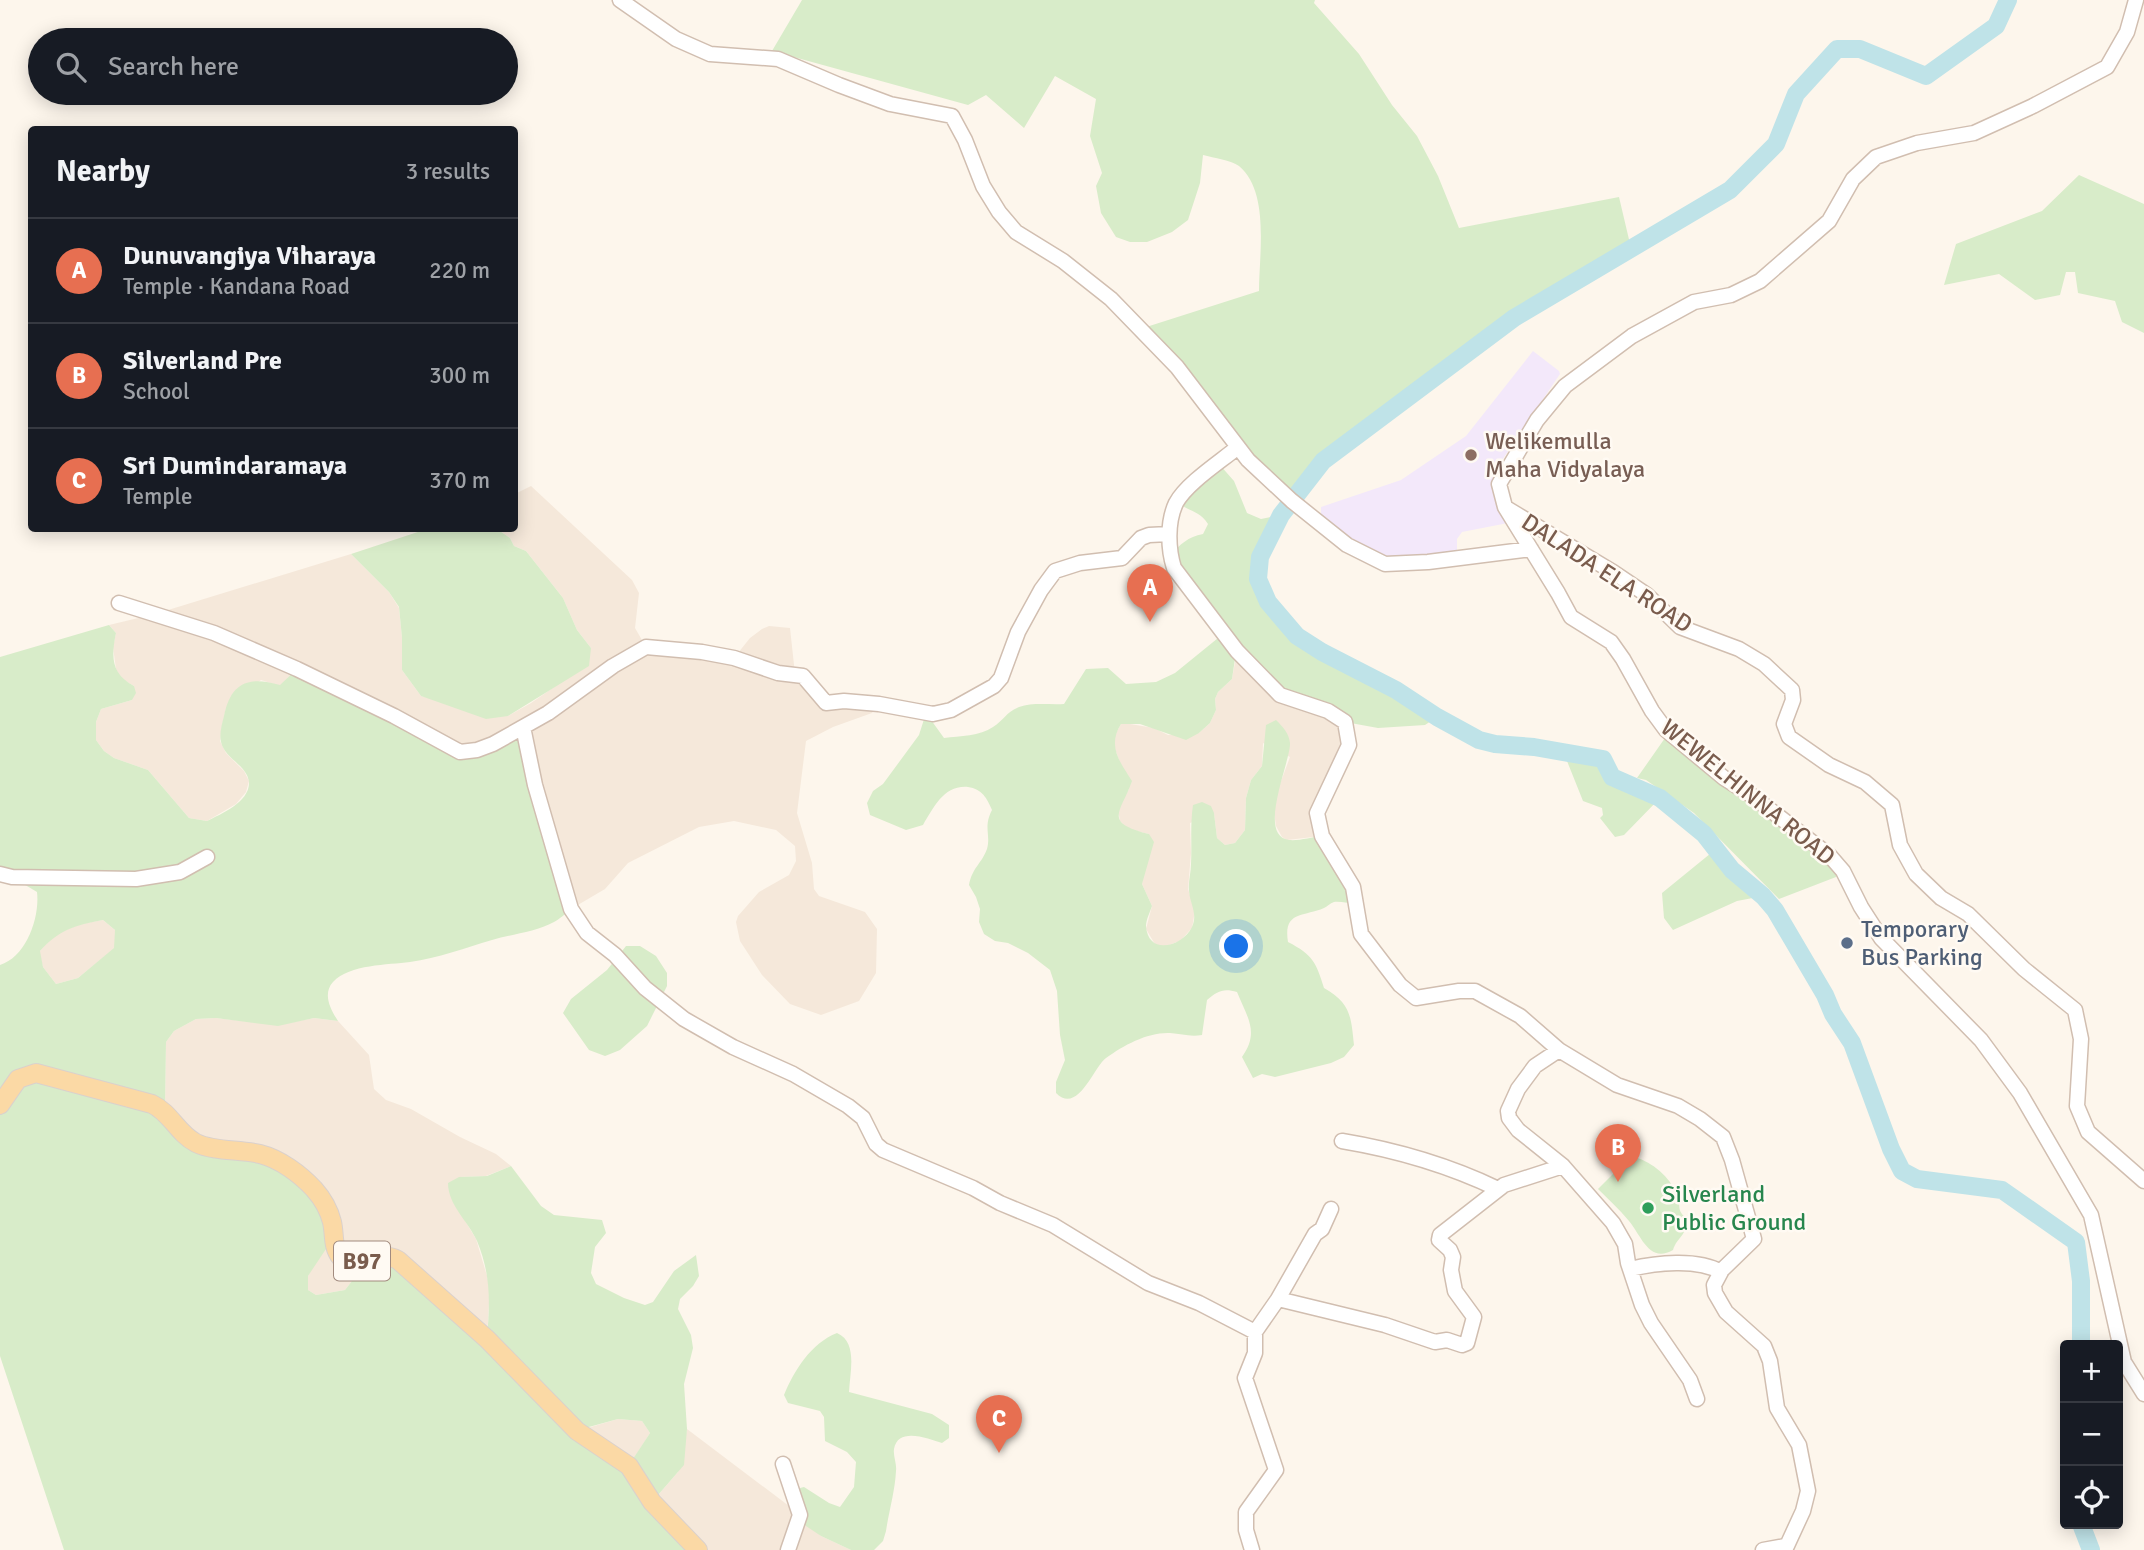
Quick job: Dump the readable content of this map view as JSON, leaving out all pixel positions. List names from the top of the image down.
{
  "streets": {
    "main road": ["B97"],
    "street": ["DALADA ELA ROAD", "WEWELHINNA ROAD"]
  },
  "crossings": [
    ["DALADA ELA ROAD", "WEWELHINNA ROAD"]
  ],
  "places": ["Welikemulla Maha Vidyalaya", "Temporary Bus Parking", "Silverland Public Ground"],
  "page": {
    "search": "Search here",
    "heading": ["Nearby", "3 results"],
    "list": [
      {
        "mark": "A",
        "name": "Dunuvangiya Viharaya",
        "note": "Temple · Kandana Road",
        "value": "220 m"
      },
      {
        "mark": "B",
        "name": "Silverland Pre",
        "note": "School",
        "value": "300 m"
      },
      {
        "mark": "C",
        "name": "Sri Dumindaramaya",
        "note": "Temple",
        "value": "370 m"
      }
    ],
    "pins": ["A", "B", "C"],
    "map_buttons": ["+", "−"]
  }
}
